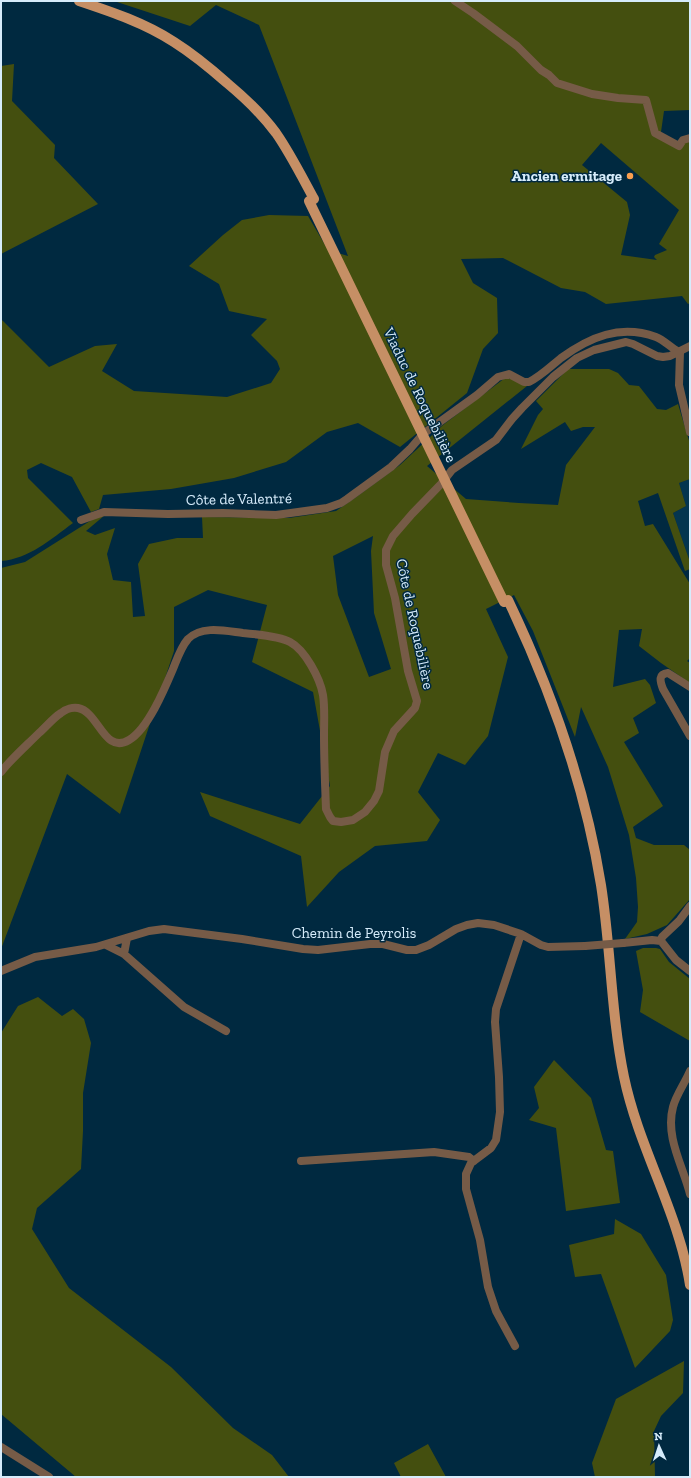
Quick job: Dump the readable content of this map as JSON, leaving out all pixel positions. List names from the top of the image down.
{
  "streets": {
    "main road": ["Viaduc de Roquebilière"],
    "street": ["Côte de Valentré", "Côte de Roquebilière", "Chemin de Peyrolis"]
  },
  "places": ["Ancien ermitage"],
  "north": "top"
}
